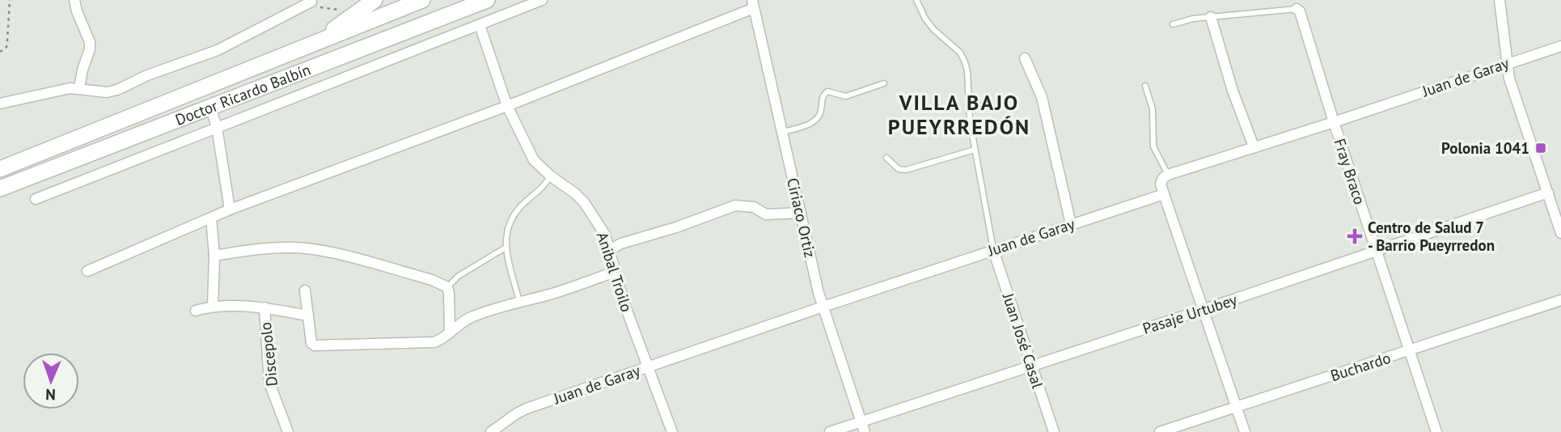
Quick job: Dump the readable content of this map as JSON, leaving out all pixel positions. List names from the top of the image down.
{
  "streets": {
    "main road": ["Doctor Ricardo Balbín"],
    "street": [
      "Juan de Garay",
      "Fray Braco",
      "Ciriaco Ortiz",
      "Anibal Troilo",
      "Pasaje Urtubey",
      "Juan José Casal",
      "Discepolo",
      "Buchardo"
    ]
  },
  "crossings": [
    ["Juan de Garay", "Fray Braco"],
    ["Juan de Garay", "Ciriaco Ortiz"],
    ["Juan de Garay", "Anibal Troilo"],
    ["Juan de Garay", "Juan José Casal"],
    ["Fray Braco", "Pasaje Urtubey"],
    ["Fray Braco", "Buchardo"],
    ["Ciriaco Ortiz", "Pasaje Urtubey"],
    ["Pasaje Urtubey", "Juan José Casal"]
  ],
  "districts": ["VILLA BAJO PUEYRREDÓN"],
  "places": {
    "transit": ["Polonia 1041"],
    "health": ["Centro de Salud 7 - Barrio Pueyrredon"]
  },
  "north": "bottom"
}
